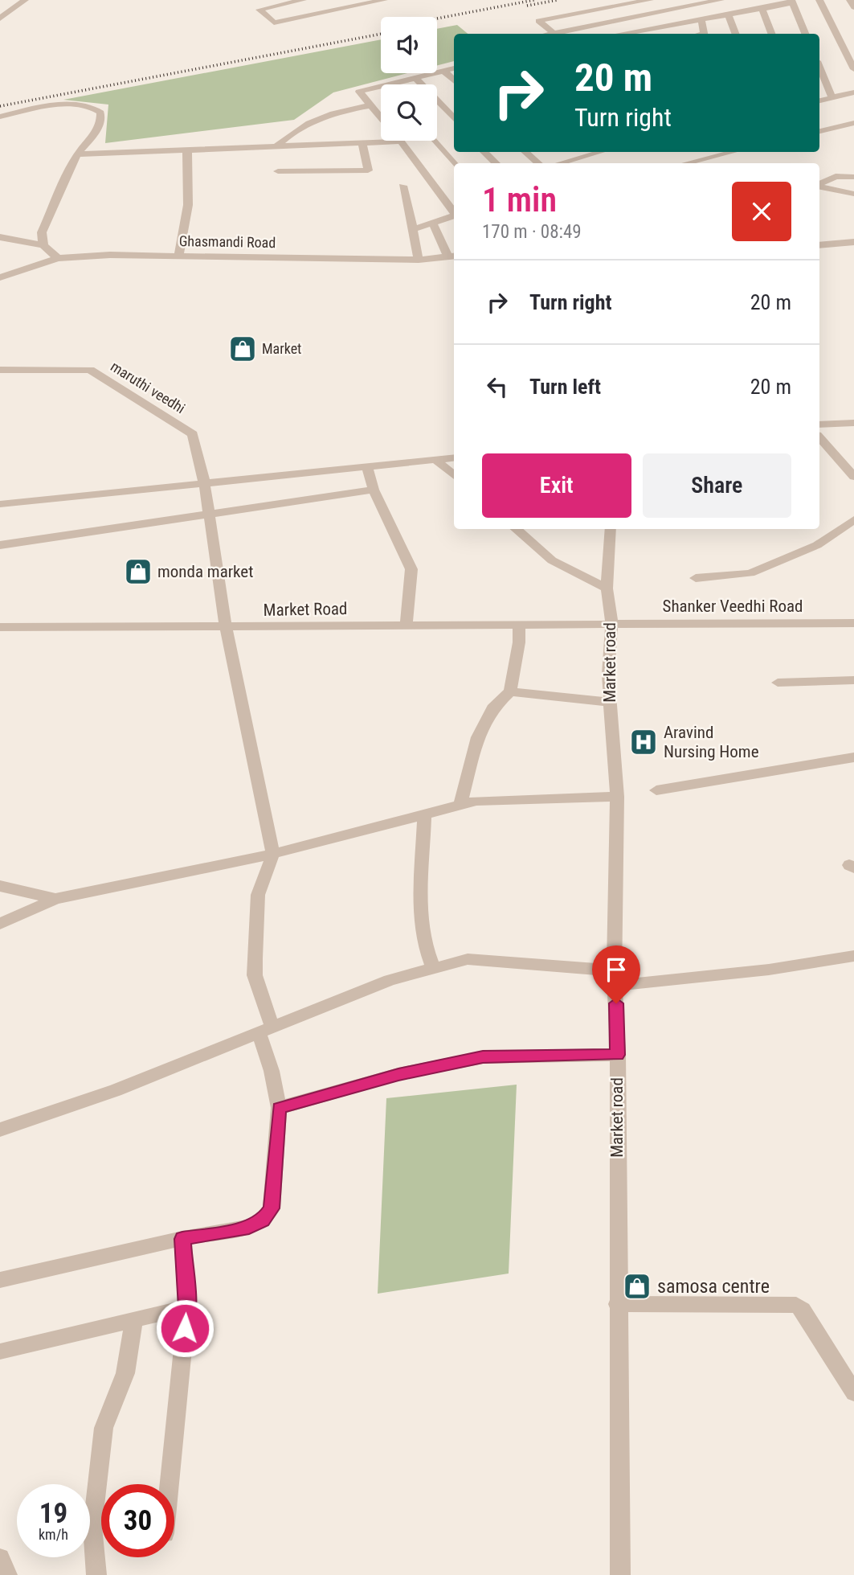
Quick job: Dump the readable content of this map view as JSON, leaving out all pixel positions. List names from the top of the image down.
{
  "streets": {
    "street": [
      "Ghasmandi Road",
      "maruthi veedhi",
      "Shanker Veedhi Road",
      "Market Road",
      "Market road"
    ]
  },
  "crossings": [
    ["maruthi veedhi", "Market Road"],
    ["Shanker Veedhi Road", "Market Road"],
    ["Shanker Veedhi Road", "Market road"],
    ["Market Road", "Market road"]
  ],
  "places": {
    "shop": ["Market", "monda market", "samosa centre"],
    "hospital": ["Aravind Nursing Home"]
  },
  "page": {
    "turn": ["20 m", "Turn right"],
    "heading": ["1 min", "170 m · 08:49"],
    "list": [
      {
        "name": "Turn right",
        "value": "20 m"
      },
      {
        "name": "Turn left",
        "value": "20 m"
      }
    ],
    "buttons": ["Exit", "Share"],
    "speed": "19 km/h",
    "limit": "30"
  }
}
